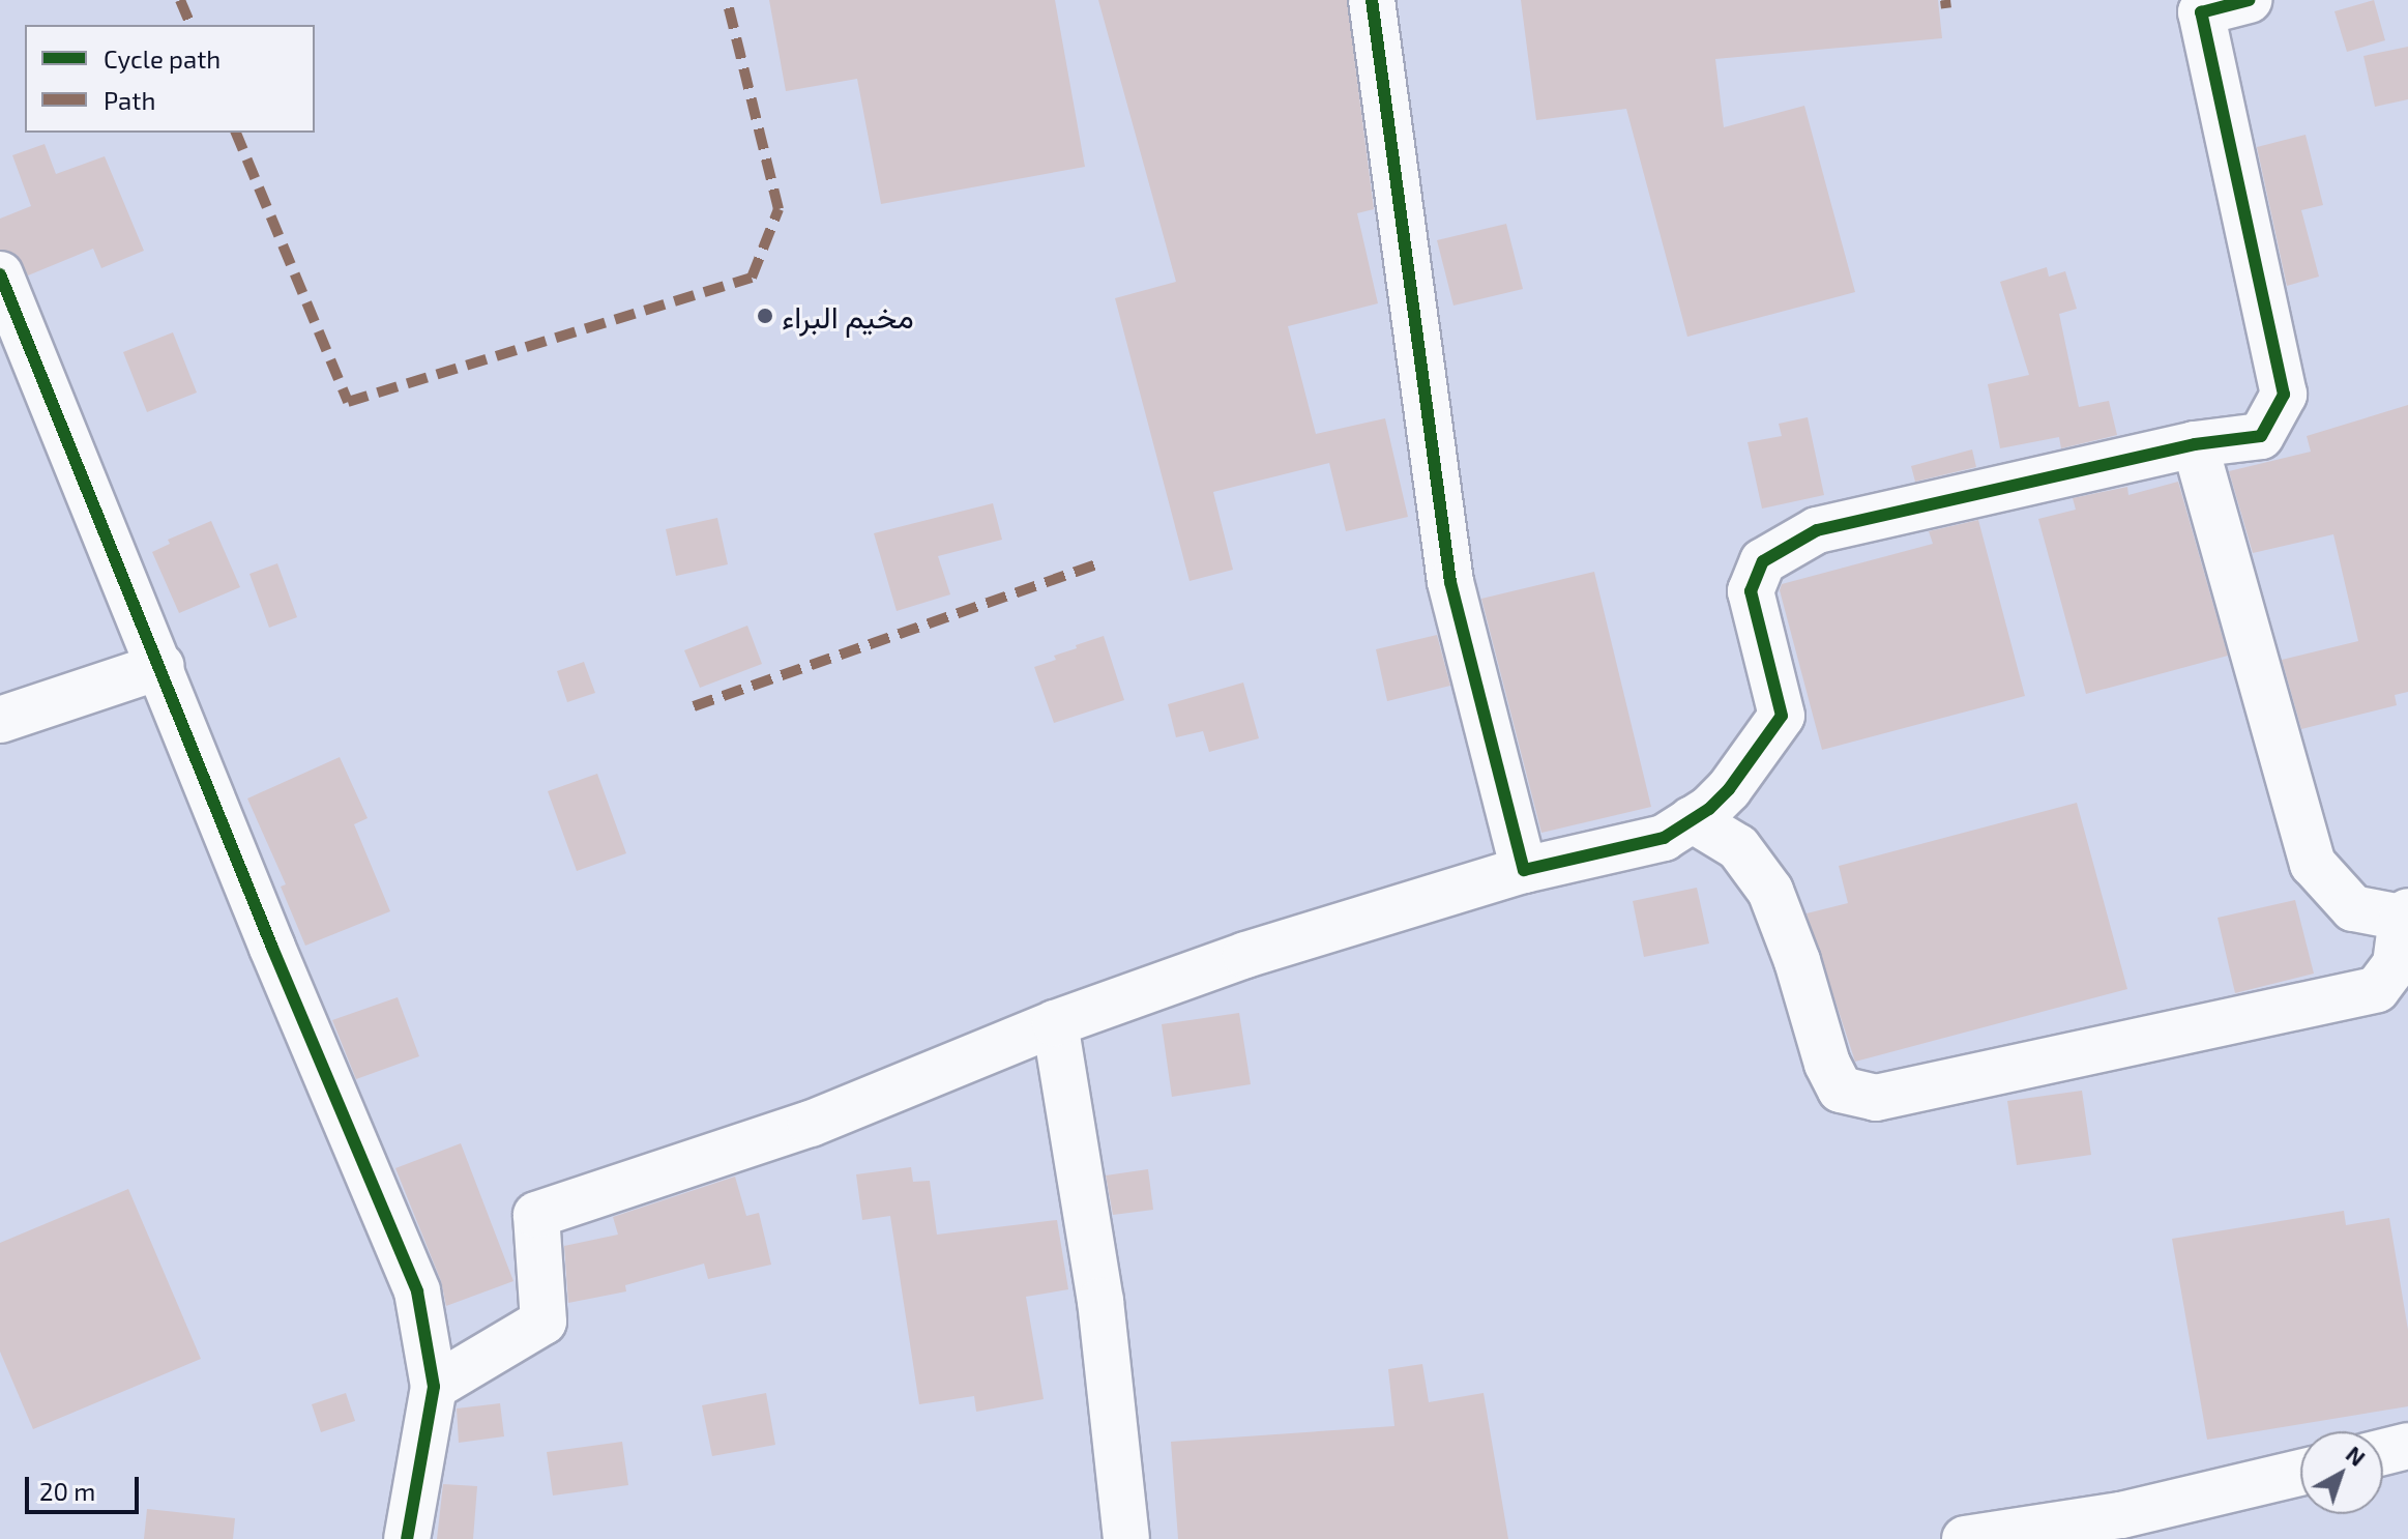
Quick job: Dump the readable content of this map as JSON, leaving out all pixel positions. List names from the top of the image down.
{
  "places": ["مخيم البراء"],
  "legend": ["Cycle path", "Path"],
  "scale_bar": "20 m",
  "north": "top right"
}
